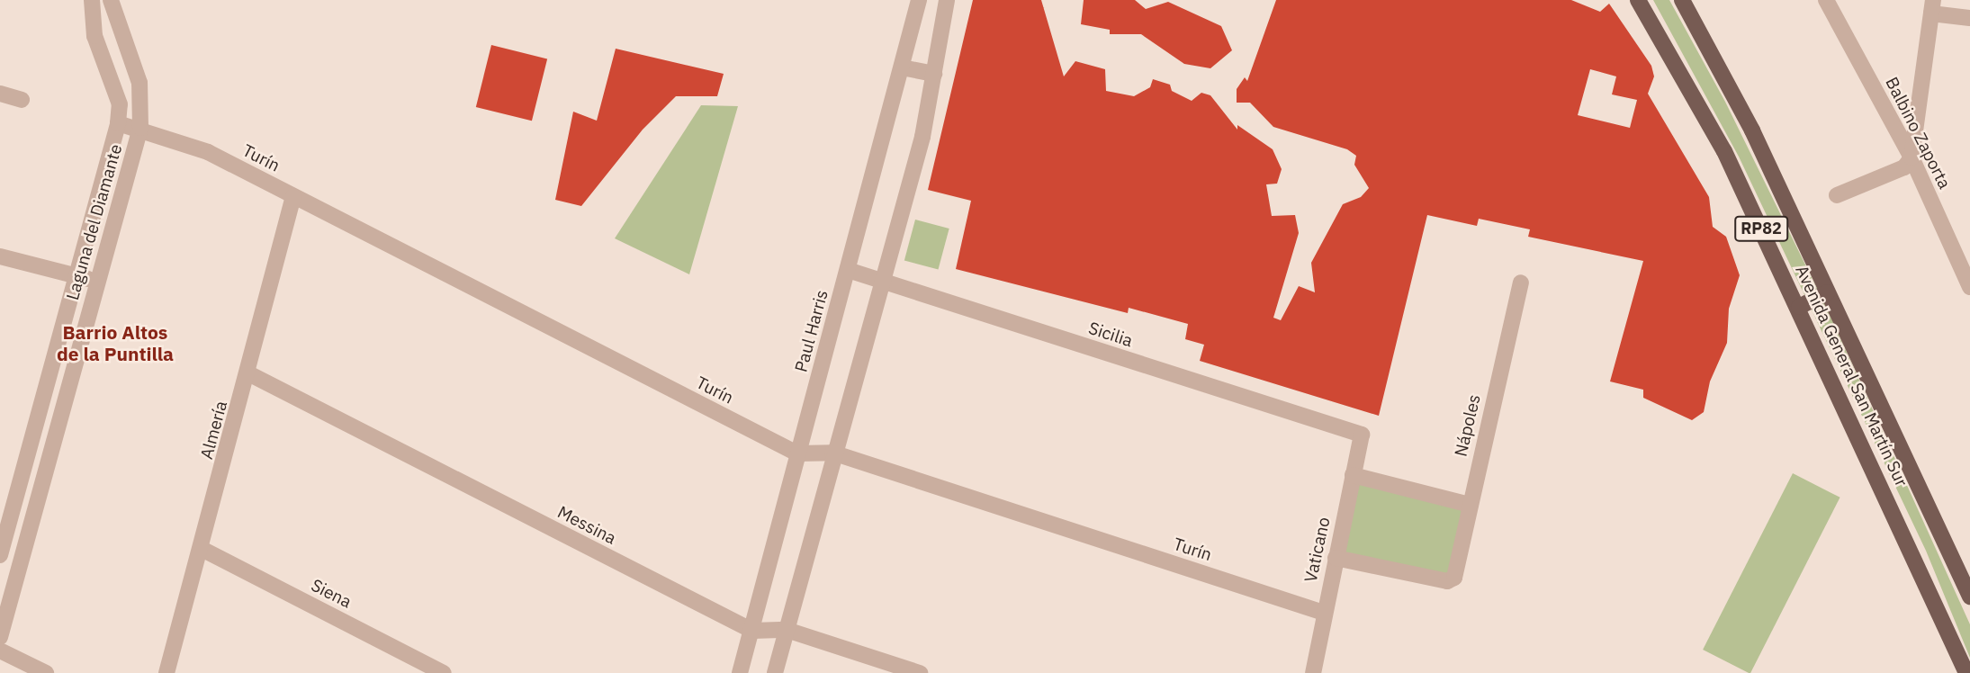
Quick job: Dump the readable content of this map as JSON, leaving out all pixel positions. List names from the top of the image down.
{
  "streets": {
    "main road": ["RP82", "Avenida General San Martín Sur"],
    "street": [
      "Balbino Zaporta",
      "Turín",
      "Laguna del Diamante",
      "Paul Harris",
      "Sicilia",
      "Nápoles",
      "Almería",
      "Messina",
      "Vaticano",
      "Siena"
    ]
  },
  "crossings": [
    ["Turín", "Laguna del Diamante"],
    ["Turín", "Paul Harris"],
    ["Turín", "Almería"],
    ["Turín", "Vaticano"],
    ["Paul Harris", "Sicilia"],
    ["Paul Harris", "Messina"],
    ["Sicilia", "Vaticano"],
    ["Nápoles", "Vaticano"],
    ["Almería", "Messina"],
    ["Almería", "Siena"]
  ],
  "districts": ["Barrio Altos de la Puntilla"]
}
